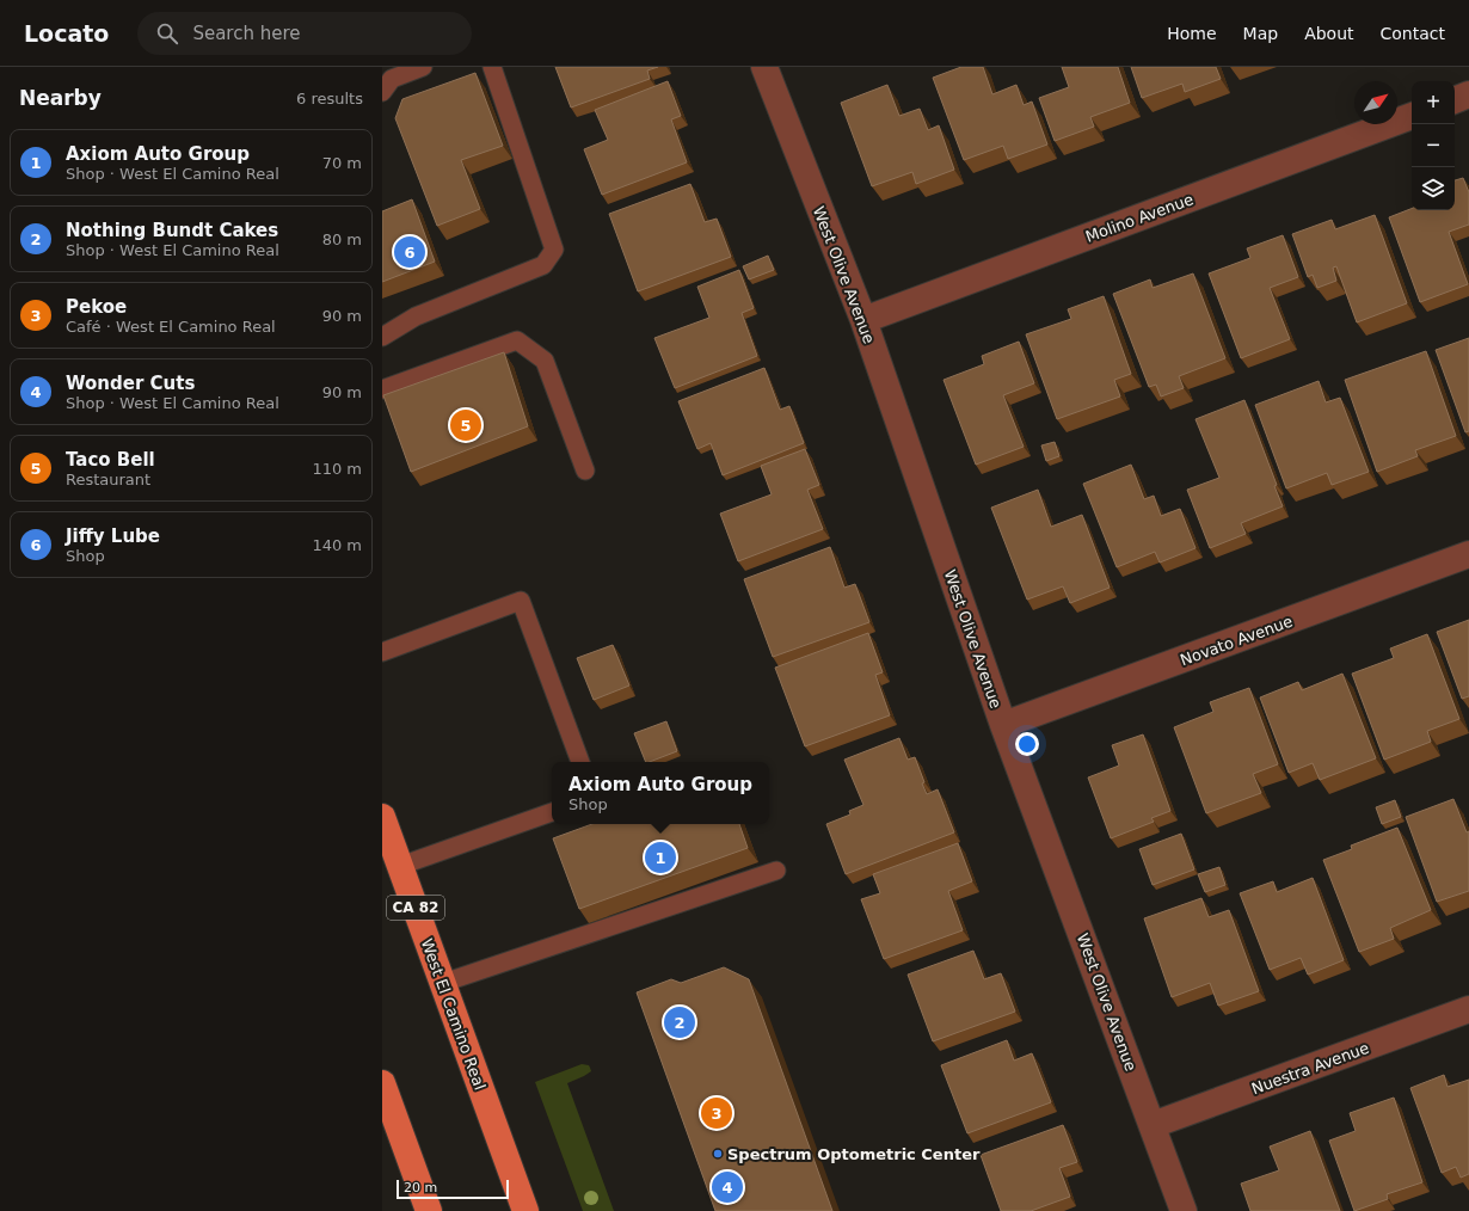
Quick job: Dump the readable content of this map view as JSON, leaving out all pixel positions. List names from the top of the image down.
{
  "streets": {
    "main road": ["CA 82", "West El Camino Real"],
    "street": [
      "Molino Avenue",
      "West Olive Avenue",
      "Novato Avenue",
      "Nuestra Avenue"
    ]
  },
  "crossings": [
    ["Molino Avenue", "West Olive Avenue"],
    ["West Olive Avenue", "Novato Avenue"],
    ["West Olive Avenue", "Nuestra Avenue"]
  ],
  "places": ["Spectrum Optometric Center"],
  "scale_bar": "20 m",
  "north": "top right",
  "page": {
    "header": "Locato",
    "search": "Search here",
    "nav": [
      "Home",
      "Map",
      "About",
      "Contact"
    ],
    "heading": ["Nearby", "6 results"],
    "map_buttons": ["+", "−"],
    "list": [
      {
        "mark": "1",
        "name": "Axiom Auto Group",
        "note": "Shop · West El Camino Real",
        "value": "70 m"
      },
      {
        "mark": "2",
        "name": "Nothing Bundt Cakes",
        "note": "Shop · West El Camino Real",
        "value": "80 m"
      },
      {
        "mark": "3",
        "name": "Pekoe",
        "note": "Café · West El Camino Real",
        "value": "90 m"
      },
      {
        "mark": "4",
        "name": "Wonder Cuts",
        "note": "Shop · West El Camino Real",
        "value": "90 m"
      },
      {
        "mark": "5",
        "name": "Taco Bell",
        "note": "Restaurant",
        "value": "110 m"
      },
      {
        "mark": "6",
        "name": "Jiffy Lube",
        "note": "Shop",
        "value": "140 m"
      }
    ],
    "pins": [
      "6",
      "5",
      "1",
      "2",
      "3",
      "4"
    ],
    "popup": ["Axiom Auto Group", "Shop"],
    "scale": "20 m"
  }
}
